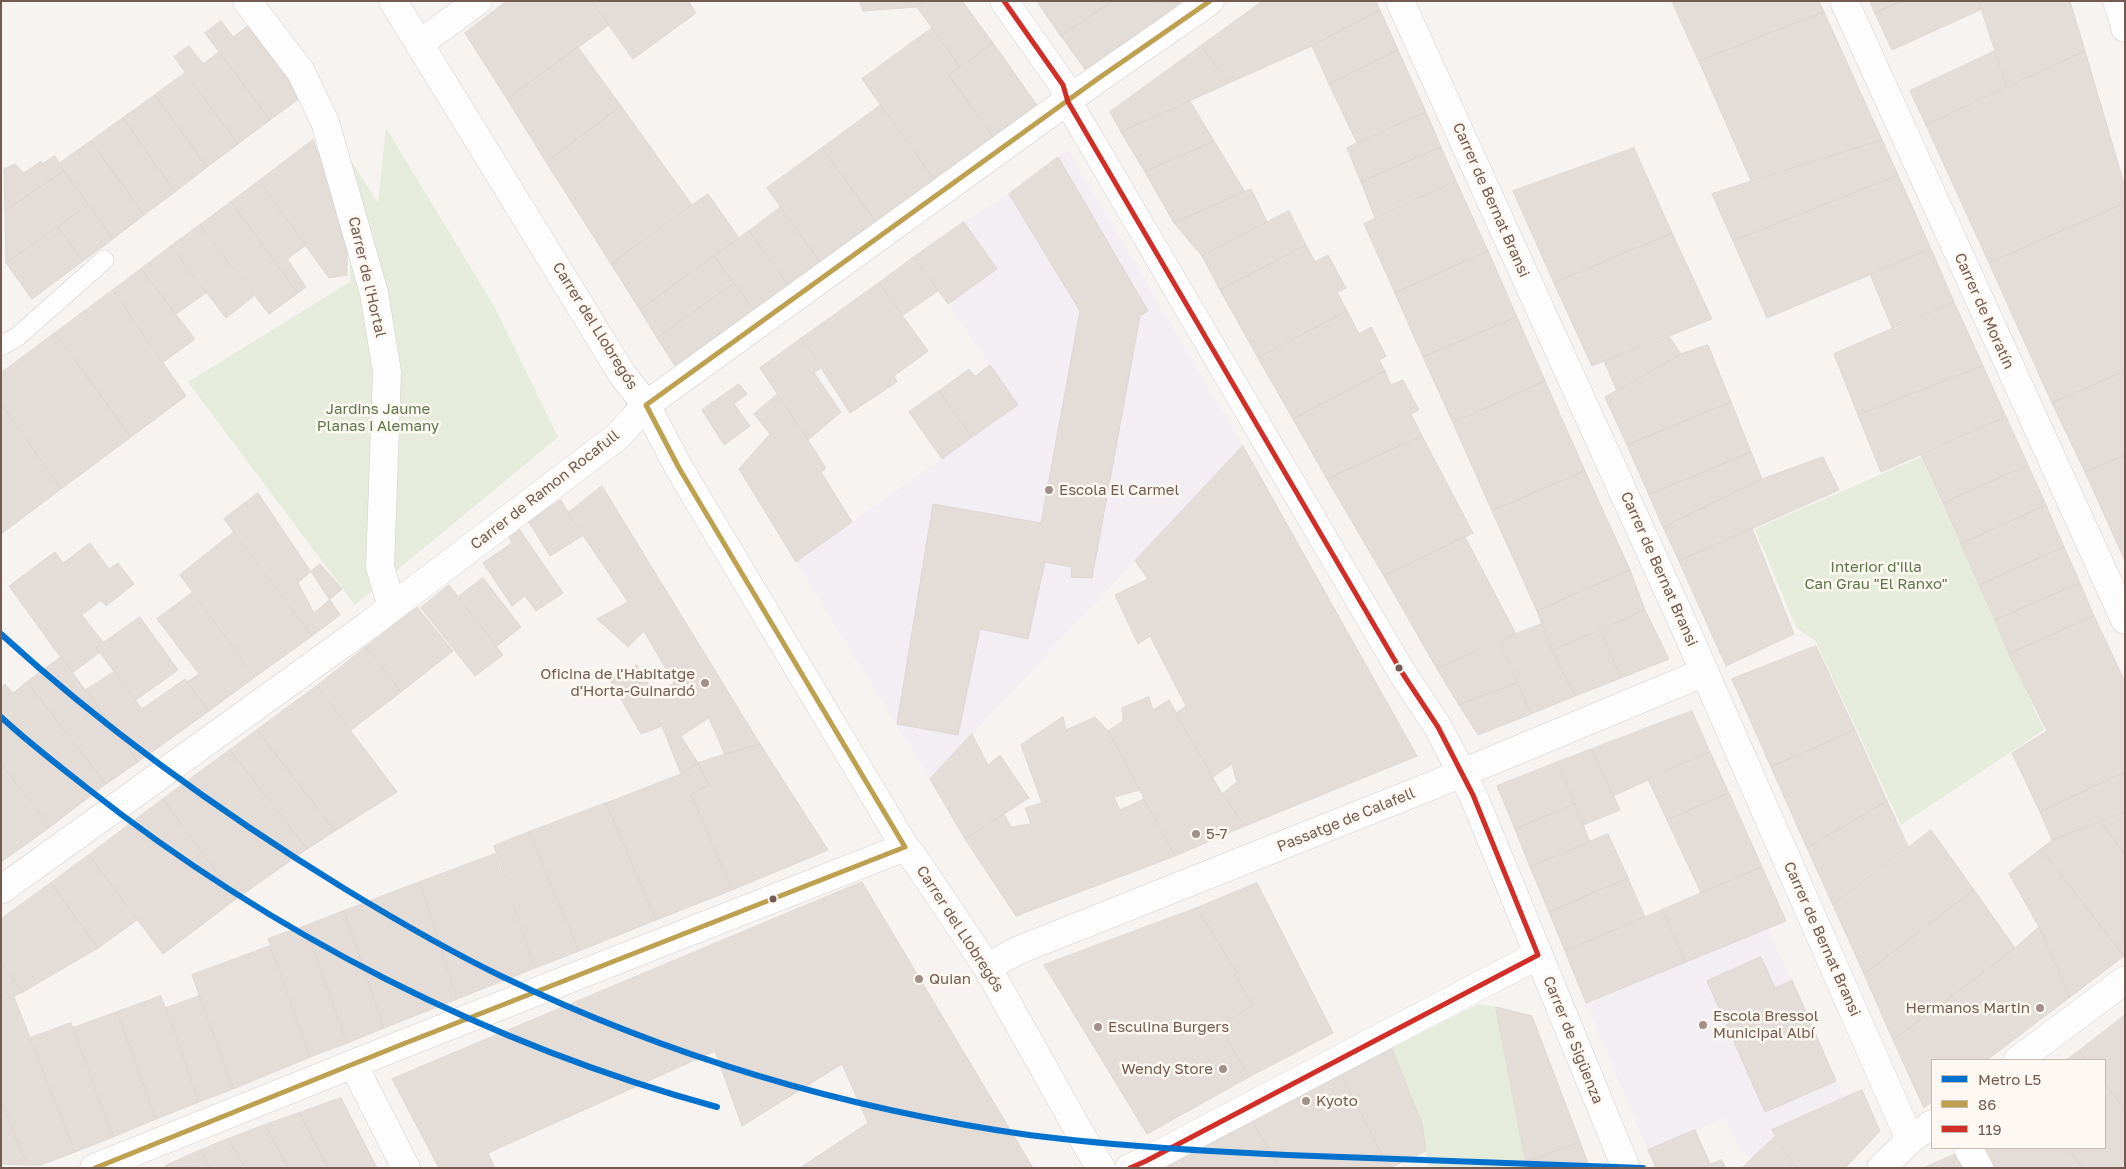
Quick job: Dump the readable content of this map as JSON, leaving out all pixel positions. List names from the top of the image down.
{
  "streets": {
    "street": [
      "Carrer de Bernat Bransi",
      "Carrer de l'Hortal",
      "Carrer de Moratín",
      "Carrer del Llobregós",
      "Carrer de Ramon Rocafull",
      "Passatge de Calafell",
      "Carrer de Sigüenza"
    ]
  },
  "crossings": [
    ["Carrer de Bernat Bransi", "Passatge de Calafell"],
    ["Carrer de l'Hortal", "Carrer de Ramon Rocafull"],
    ["Carrer del Llobregós", "Carrer de Ramon Rocafull"],
    ["Carrer del Llobregós", "Passatge de Calafell"],
    ["Carrer de Ramon Rocafull", "Carrer de Sigüenza"],
    ["Passatge de Calafell", "Carrer de Sigüenza"]
  ],
  "parks": ["Jardins Jaume Planas i Alemany", "Interior d'illa Can Grau \"El Ranxo\""],
  "places": [
    "Escola El Carmel",
    "Oficina de l'Habitatge d'Horta-Guinardó",
    "5-7",
    "Quian",
    "Hermanos Martin",
    "Escola Bressol Municipal Albí",
    "Esculina Burgers",
    "Wendy Store",
    "Kyoto"
  ],
  "lines": ["transit line 86", "transit line 119", "metro line L5"],
  "legend": ["Metro L5", "86", "119"]
}
